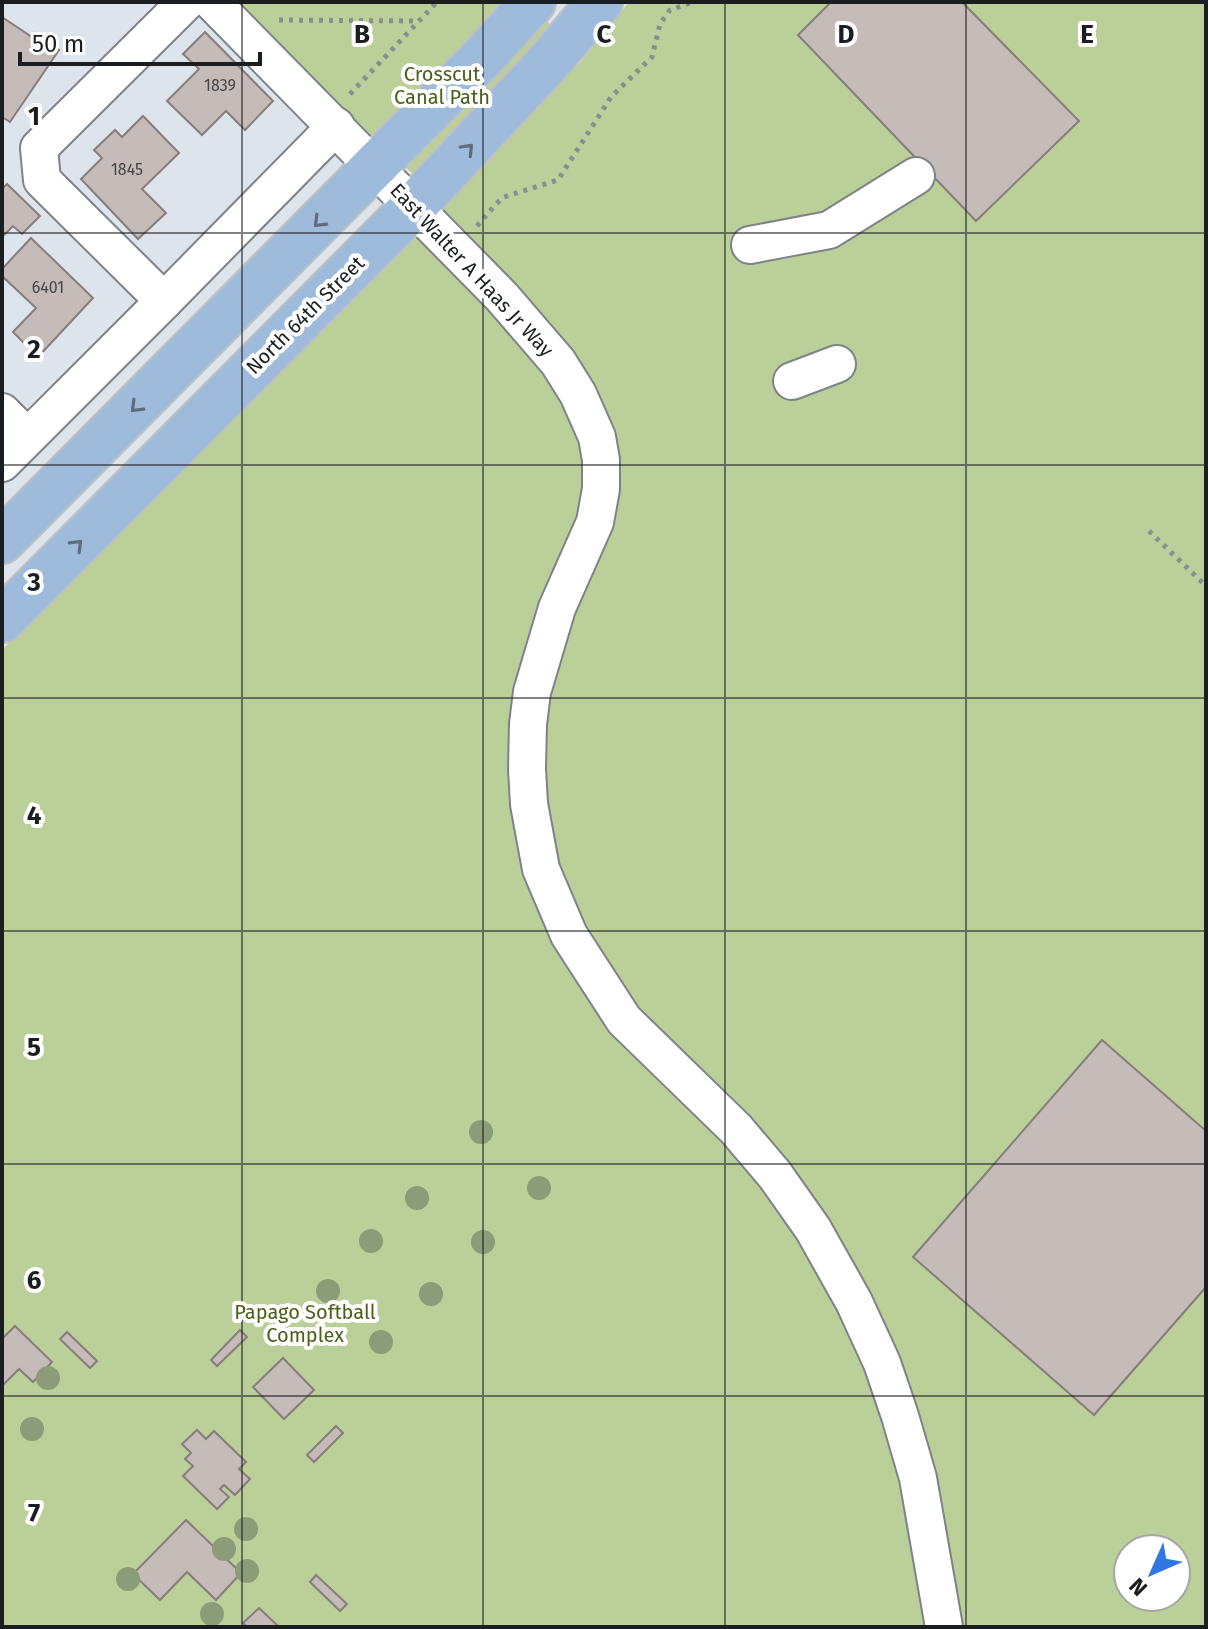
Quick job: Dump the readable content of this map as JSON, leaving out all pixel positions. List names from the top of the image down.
{
  "streets": {
    "main road": ["North 64th Street"],
    "street": ["East Walter A Haas Jr Way"]
  },
  "crossings": [
    ["East Walter A Haas Jr Way", "North 64th Street"]
  ],
  "parks": ["Crosscut Canal Path", "Papago Softball Complex"],
  "house_numbers": ["1839", "1845", "6401"],
  "scale_bar": "50 m",
  "north": "bottom left",
  "grid": {
    "columns": [
      "B",
      "C",
      "D",
      "E"
    ],
    "rows": [
      "1",
      "2",
      "3",
      "4",
      "5",
      "6",
      "7"
    ]
  }
}
